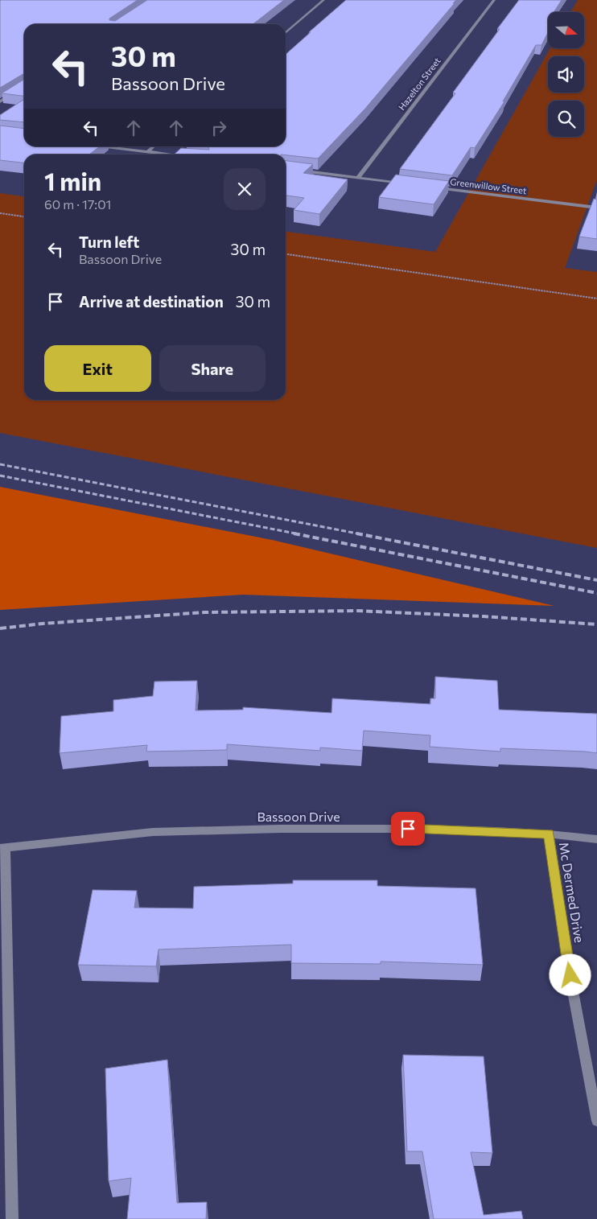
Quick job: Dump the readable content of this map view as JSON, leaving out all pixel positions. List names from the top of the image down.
{
  "streets": {
    "street": [
      "Hazelton Street",
      "Greenwillow Street",
      "Bassoon Drive",
      "Mc Dermed Drive"
    ]
  },
  "crossings": [
    ["Bassoon Drive", "Mc Dermed Drive"]
  ],
  "north": "right",
  "page": {
    "turn": ["30 m", "Bassoon Drive"],
    "heading": ["1 min", "60 m · 17:01"],
    "list": [
      {
        "name": "Turn left",
        "note": "Bassoon Drive",
        "value": "30 m"
      },
      {
        "name": "Arrive at destination",
        "value": "30 m"
      }
    ],
    "buttons": ["Exit", "Share"]
  }
}
